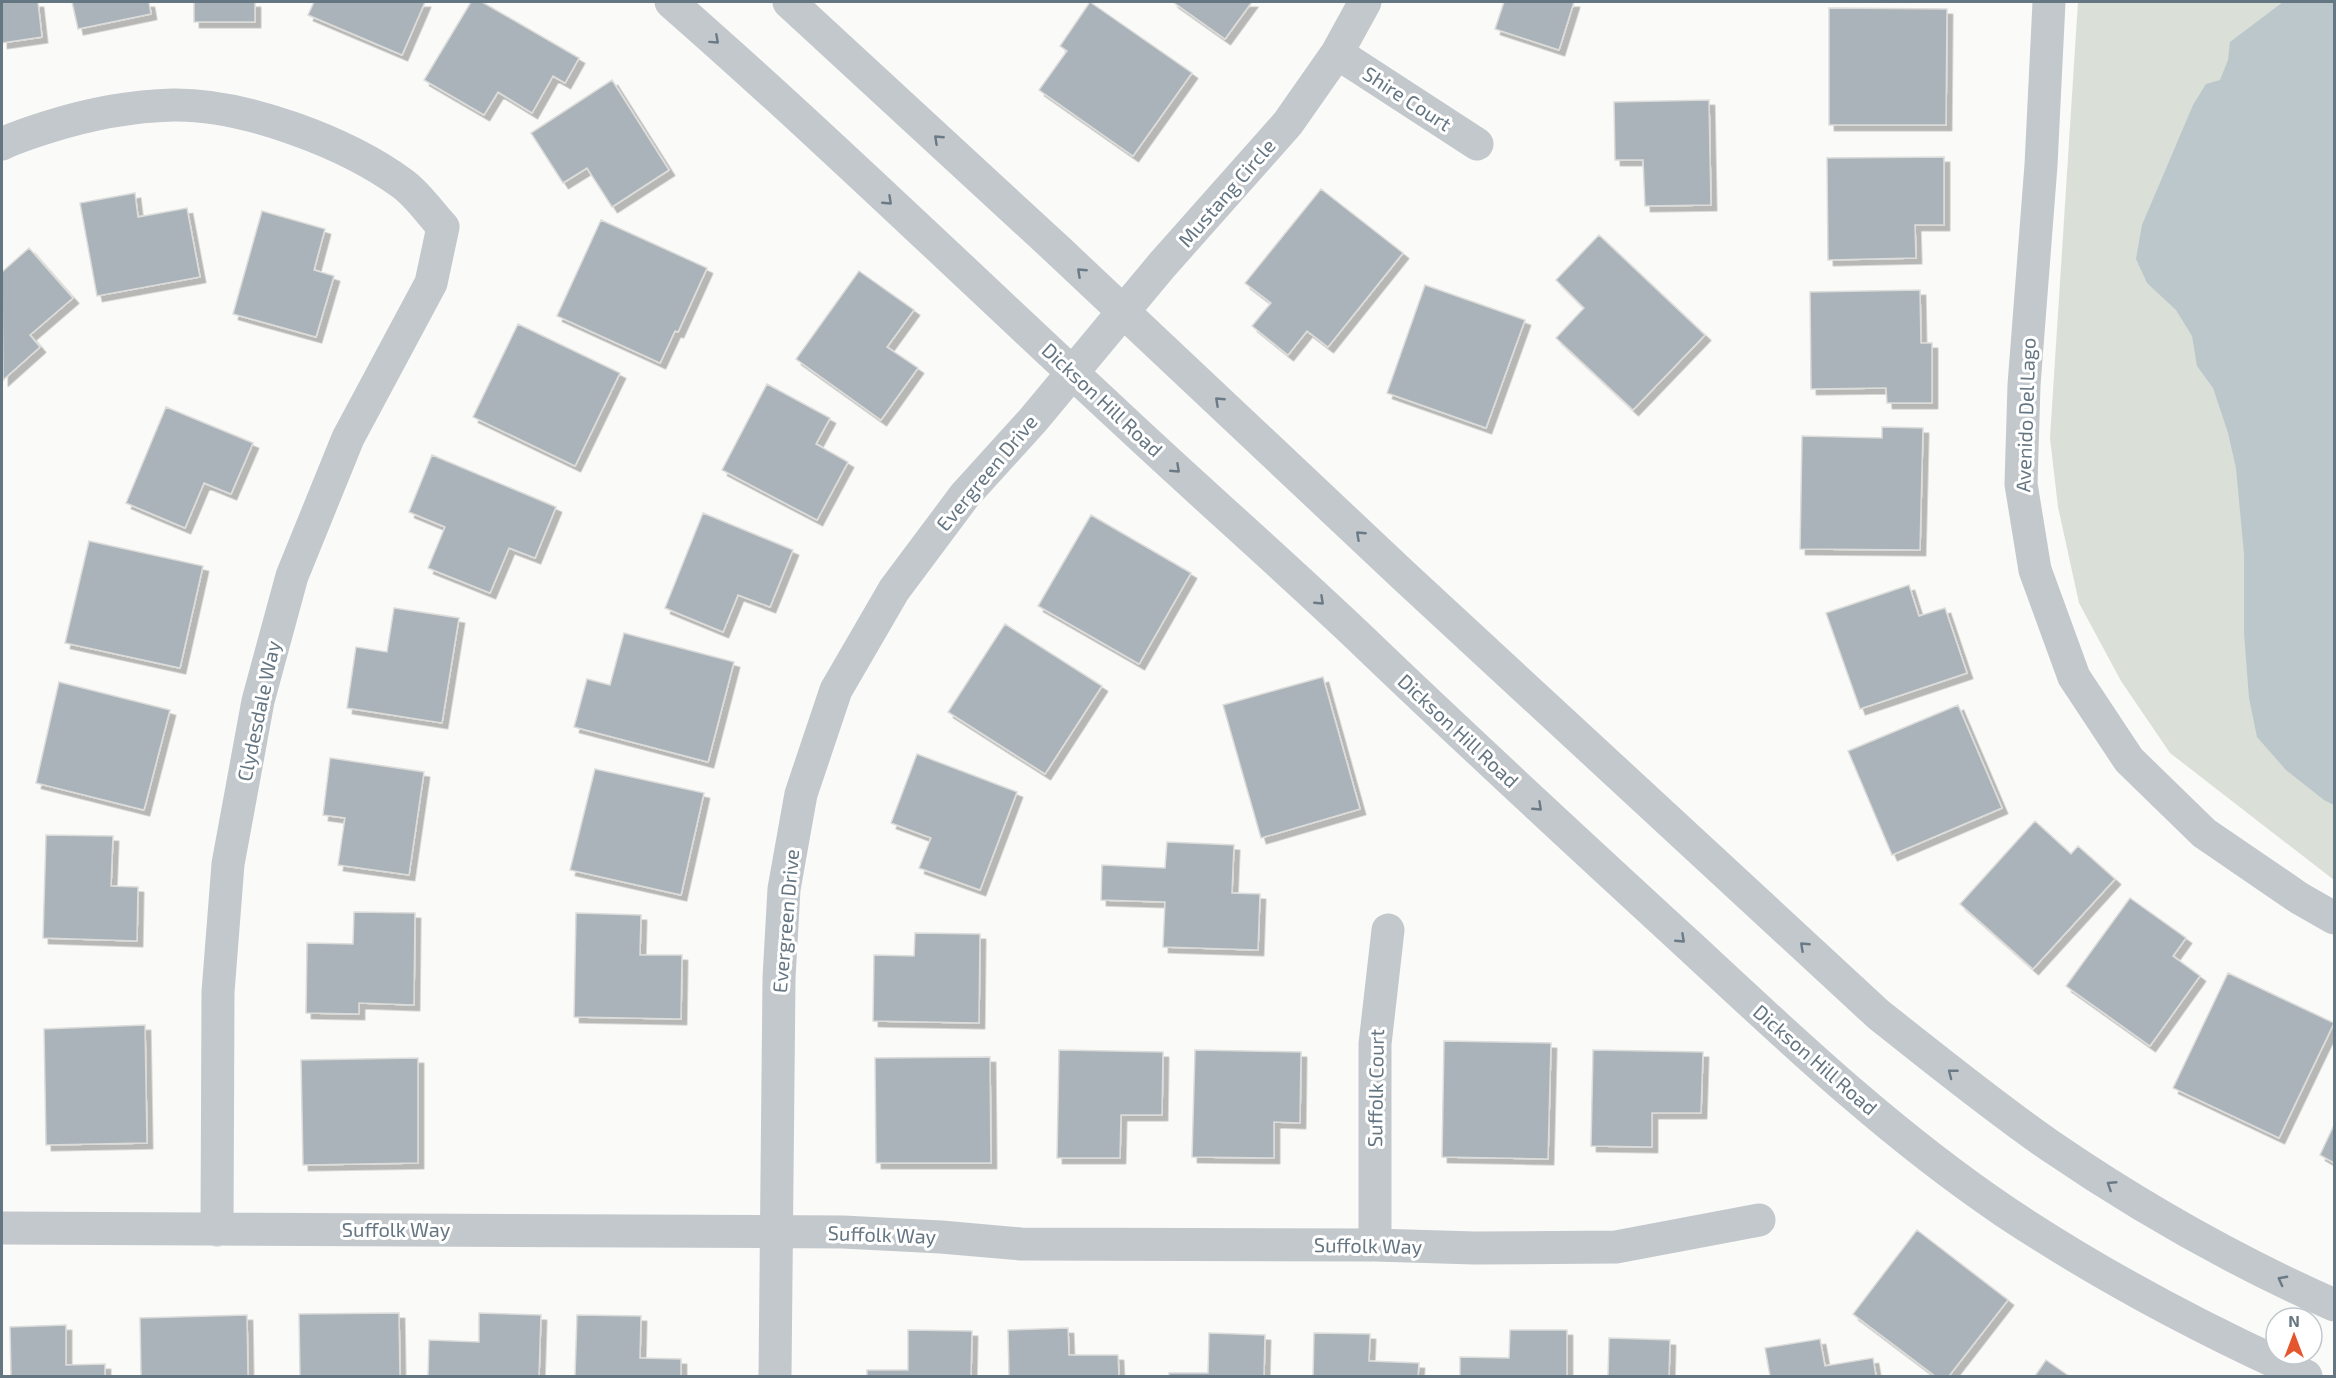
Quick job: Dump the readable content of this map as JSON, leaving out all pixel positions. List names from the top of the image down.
{
  "streets": {
    "street": [
      "Shire Court",
      "Mustang Circle",
      "Dickson Hill Road",
      "Avenido Del Lago",
      "Evergreen Drive",
      "Clydesdale Way",
      "Suffolk Court",
      "Suffolk Way"
    ]
  },
  "crossings": [
    ["Shire Court", "Mustang Circle"],
    ["Mustang Circle", "Dickson Hill Road"],
    ["Mustang Circle", "Evergreen Drive"],
    ["Dickson Hill Road", "Evergreen Drive"],
    ["Evergreen Drive", "Suffolk Way"],
    ["Clydesdale Way", "Suffolk Way"],
    ["Suffolk Court", "Suffolk Way"]
  ],
  "north": "top"
}
